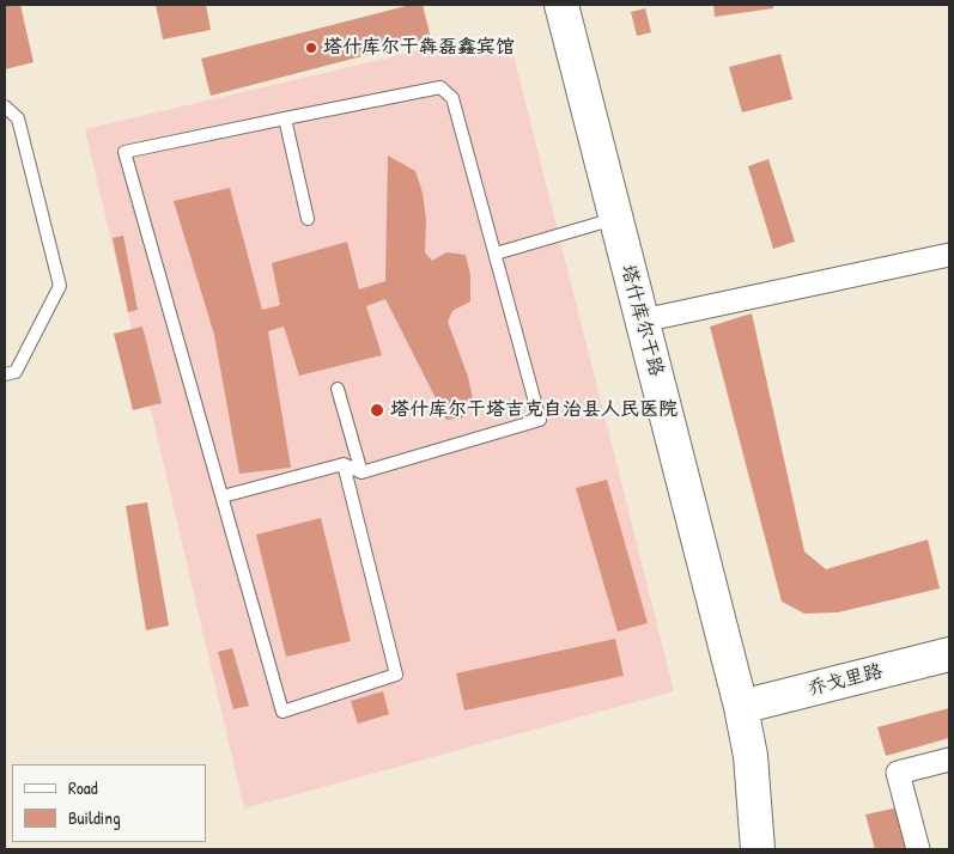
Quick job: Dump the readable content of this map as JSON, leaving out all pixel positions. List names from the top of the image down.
{
  "streets": {
    "main road": ["塔什库尔干路", "乔戈里路"]
  },
  "crossings": [
    ["塔什库尔干路", "乔戈里路"]
  ],
  "places": ["塔什库尔干犇磊鑫宾馆", "塔什库尔干塔吉克自治县人民医院"],
  "legend": ["Road", "Building"]
}
